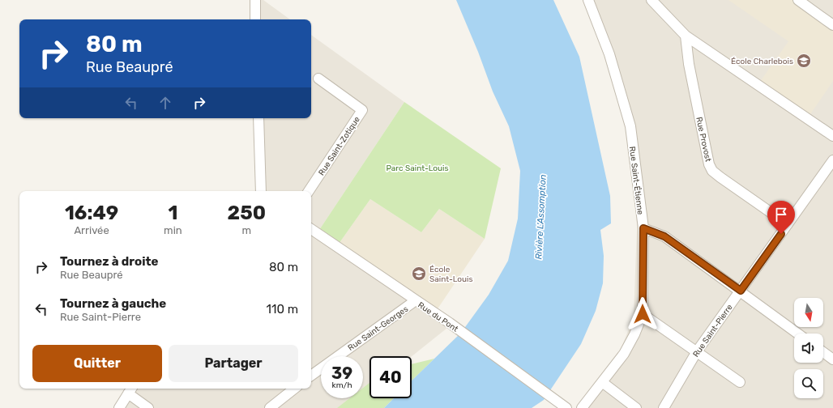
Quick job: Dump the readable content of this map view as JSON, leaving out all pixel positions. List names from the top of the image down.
{
  "streets": {
    "street": [
      "Rue Provost",
      "Rue Saint-Zotique",
      "Rue Saint-Étienne",
      "Rue du Pont",
      "Rue Saint-Georges",
      "Rue Saint-Pierre"
    ]
  },
  "crossings": [
    ["Rue Provost", "Rue Saint-Pierre"],
    ["Rue du Pont", "Rue Saint-Georges"]
  ],
  "water": ["Rivière L'Assomption"],
  "parks": ["Parc Saint-Louis"],
  "places": {
    "school or university": ["École Charlebois", "École Saint-Louis"]
  },
  "north": "bottom",
  "page": {
    "turn": ["80 m", "Rue Beaupré"],
    "eta": [
      "16:49",
      "Arrivée",
      "1",
      "min",
      "250",
      "m"
    ],
    "list": [
      {
        "name": "Tournez à droite",
        "note": "Rue Beaupré",
        "value": "80 m"
      },
      {
        "name": "Tournez à gauche",
        "note": "Rue Saint-Pierre",
        "value": "110 m"
      }
    ],
    "buttons": ["Quitter", "Partager"],
    "speed": "39 km/h",
    "limit": "40"
  }
}
